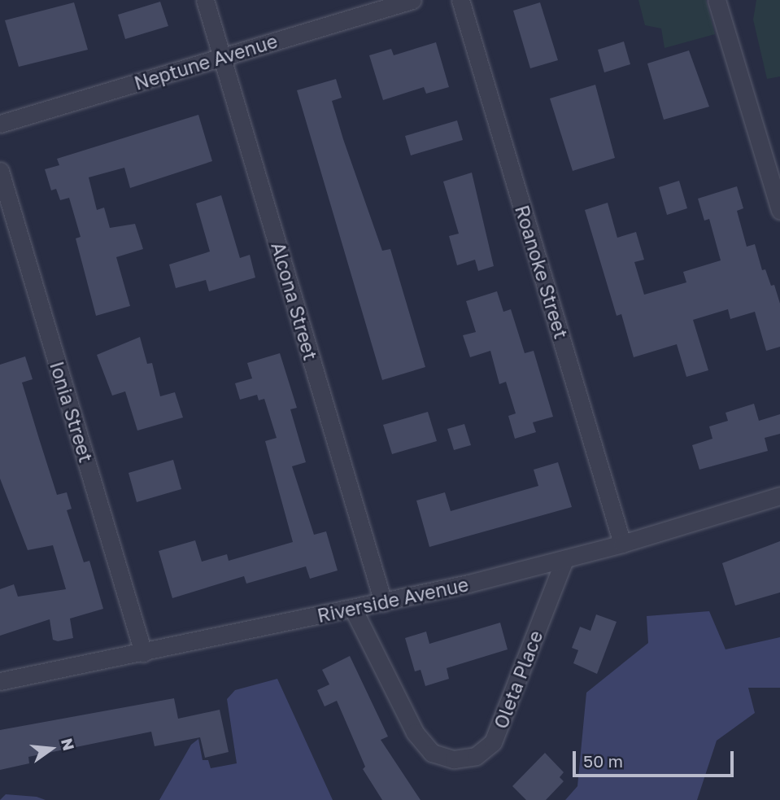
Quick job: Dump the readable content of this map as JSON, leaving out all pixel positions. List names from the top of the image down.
{
  "streets": {
    "street": [
      "Neptune Avenue",
      "Roanoke Street",
      "Alcona Street",
      "Ionia Street",
      "Riverside Avenue",
      "Oleta Place"
    ]
  },
  "crossings": [
    ["Neptune Avenue", "Alcona Street"],
    ["Roanoke Street", "Riverside Avenue"],
    ["Alcona Street", "Riverside Avenue"],
    ["Ionia Street", "Riverside Avenue"],
    ["Riverside Avenue", "Oleta Place"]
  ],
  "scale_bar": "50 m",
  "north": "right"
}
